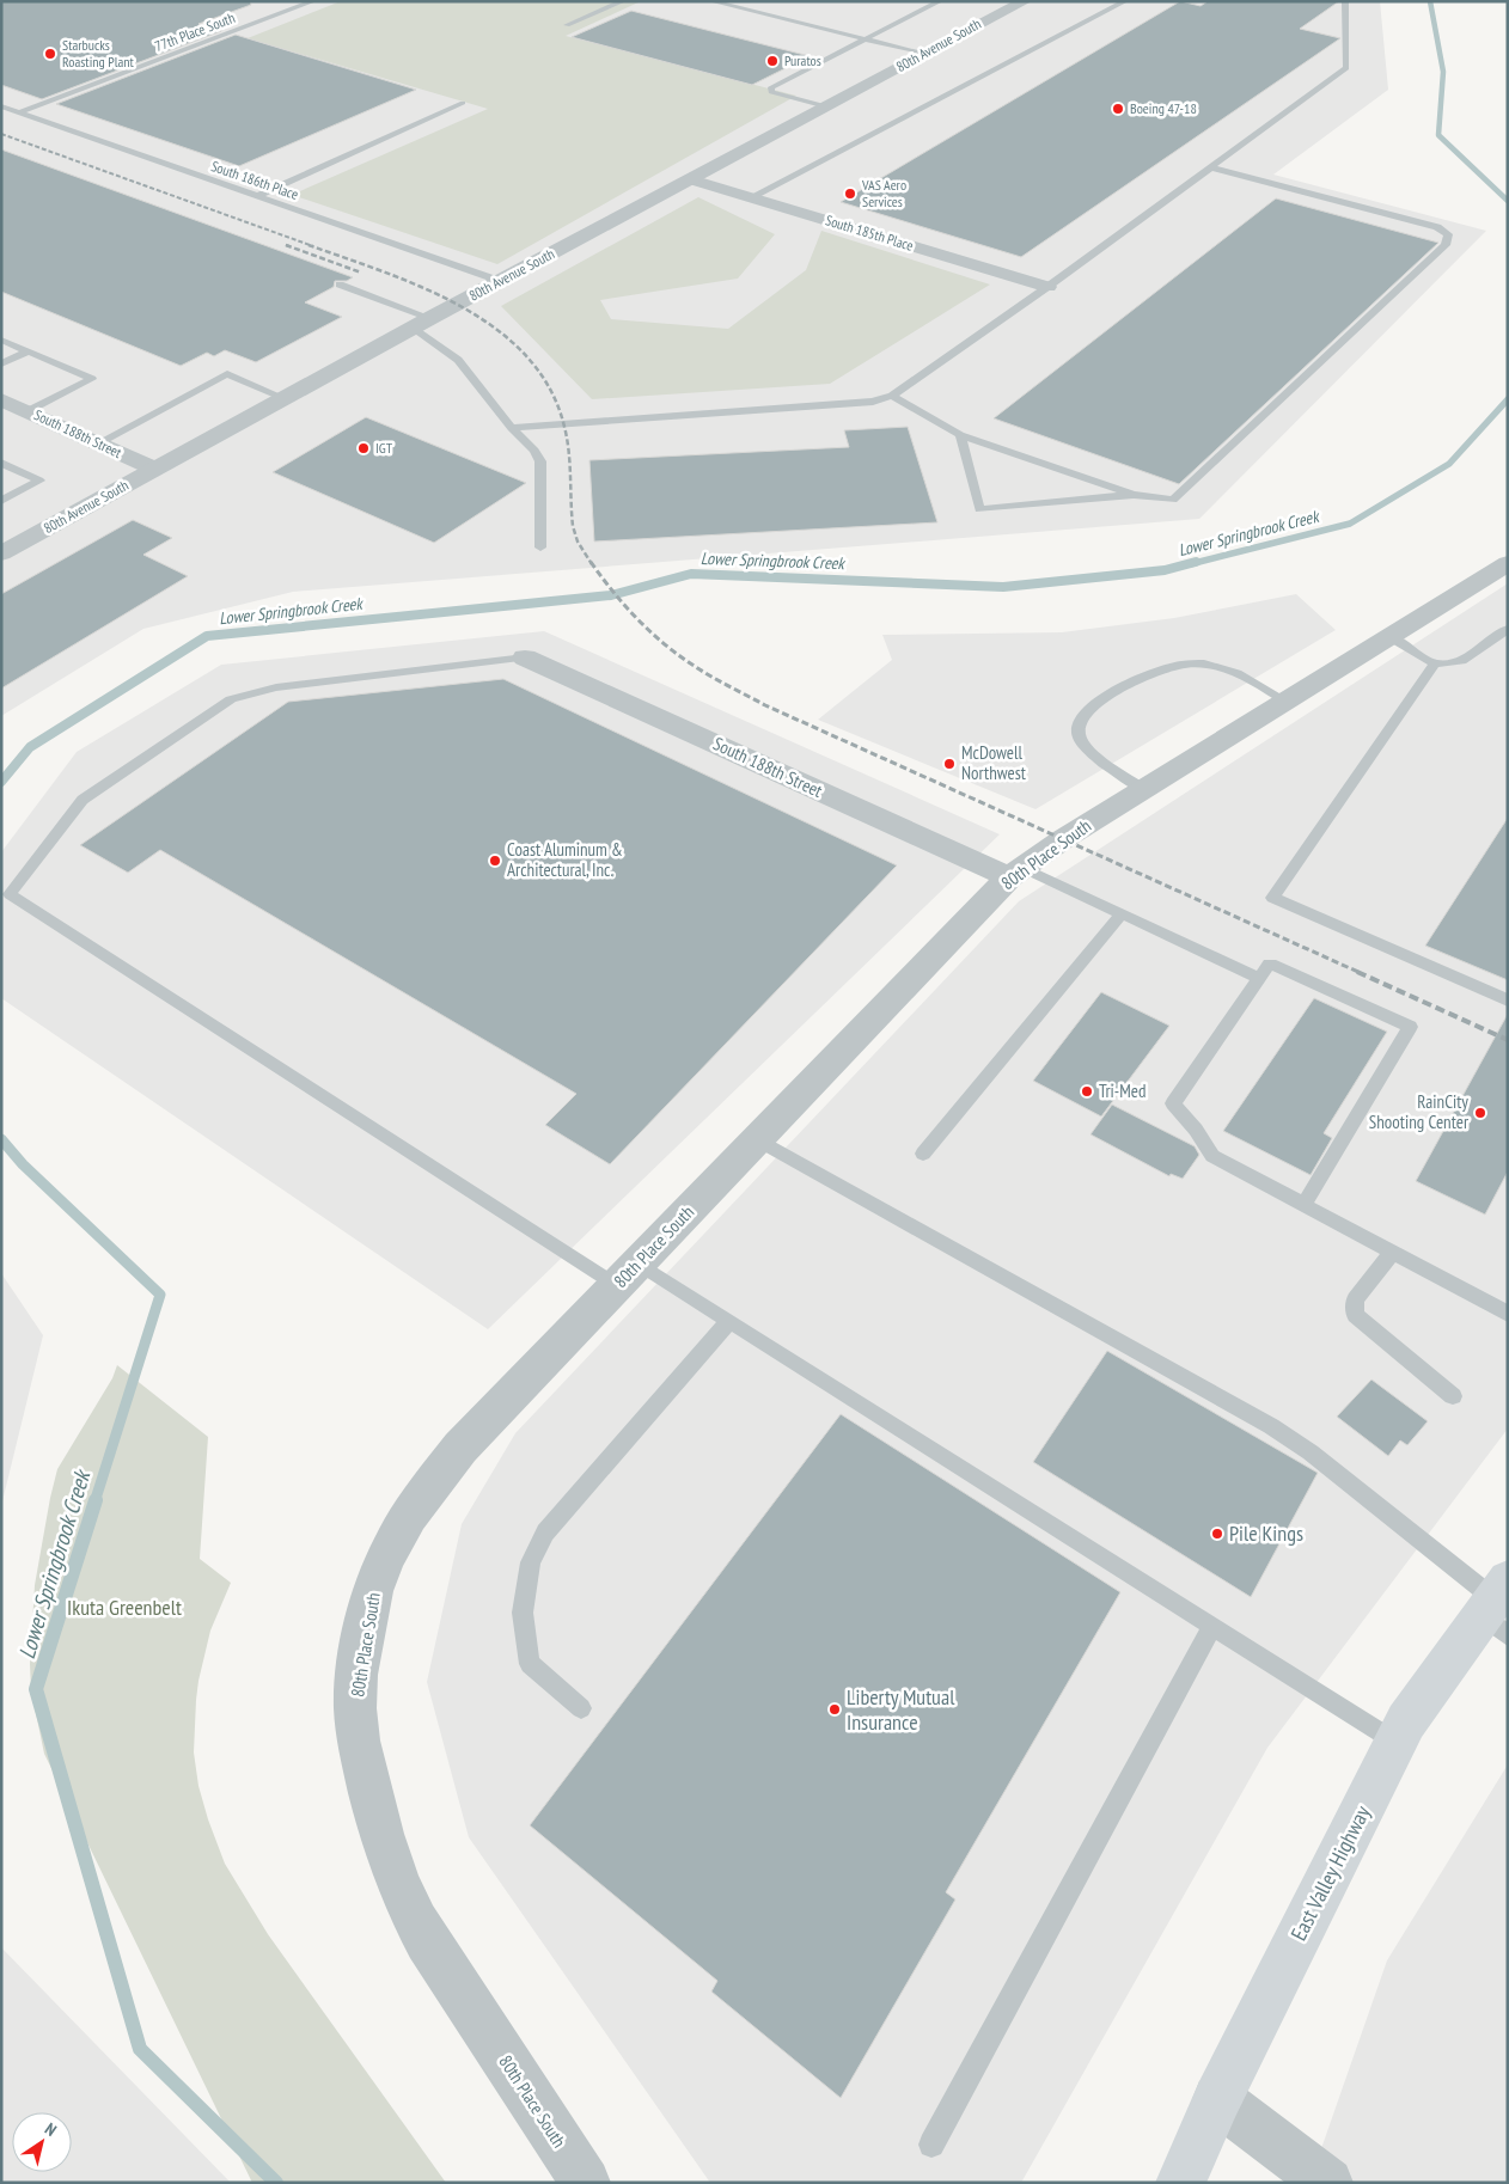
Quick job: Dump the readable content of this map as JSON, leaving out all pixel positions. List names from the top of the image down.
{
  "streets": {
    "main road": ["East Valley Highway"],
    "street": [
      "80th Avenue South",
      "South 185th Place",
      "South 188th Street",
      "80th Place South"
    ],
    "lane": ["77th Place South", "South 186th Place"]
  },
  "crossings": [
    ["77th Place South", "South 186th Place"],
    ["80th Avenue South", "South 186th Place"],
    ["80th Avenue South", "South 185th Place"],
    ["80th Avenue South", "South 188th Street"],
    ["South 188th Street", "80th Place South"]
  ],
  "water": ["Lower Springbrook Creek"],
  "parks": ["Ikuta Greenbelt"],
  "places": [
    "Starbucks Roasting Plant",
    "Puratos",
    "Boeing 47-18",
    "VAS Aero Services",
    "IGT",
    "McDowell Northwest",
    "Coast Aluminum & Architectural, Inc.",
    "Tri-Med",
    "RainCity Shooting Center",
    "Pile Kings",
    "Liberty Mutual Insurance"
  ],
  "north": "top right"
}
